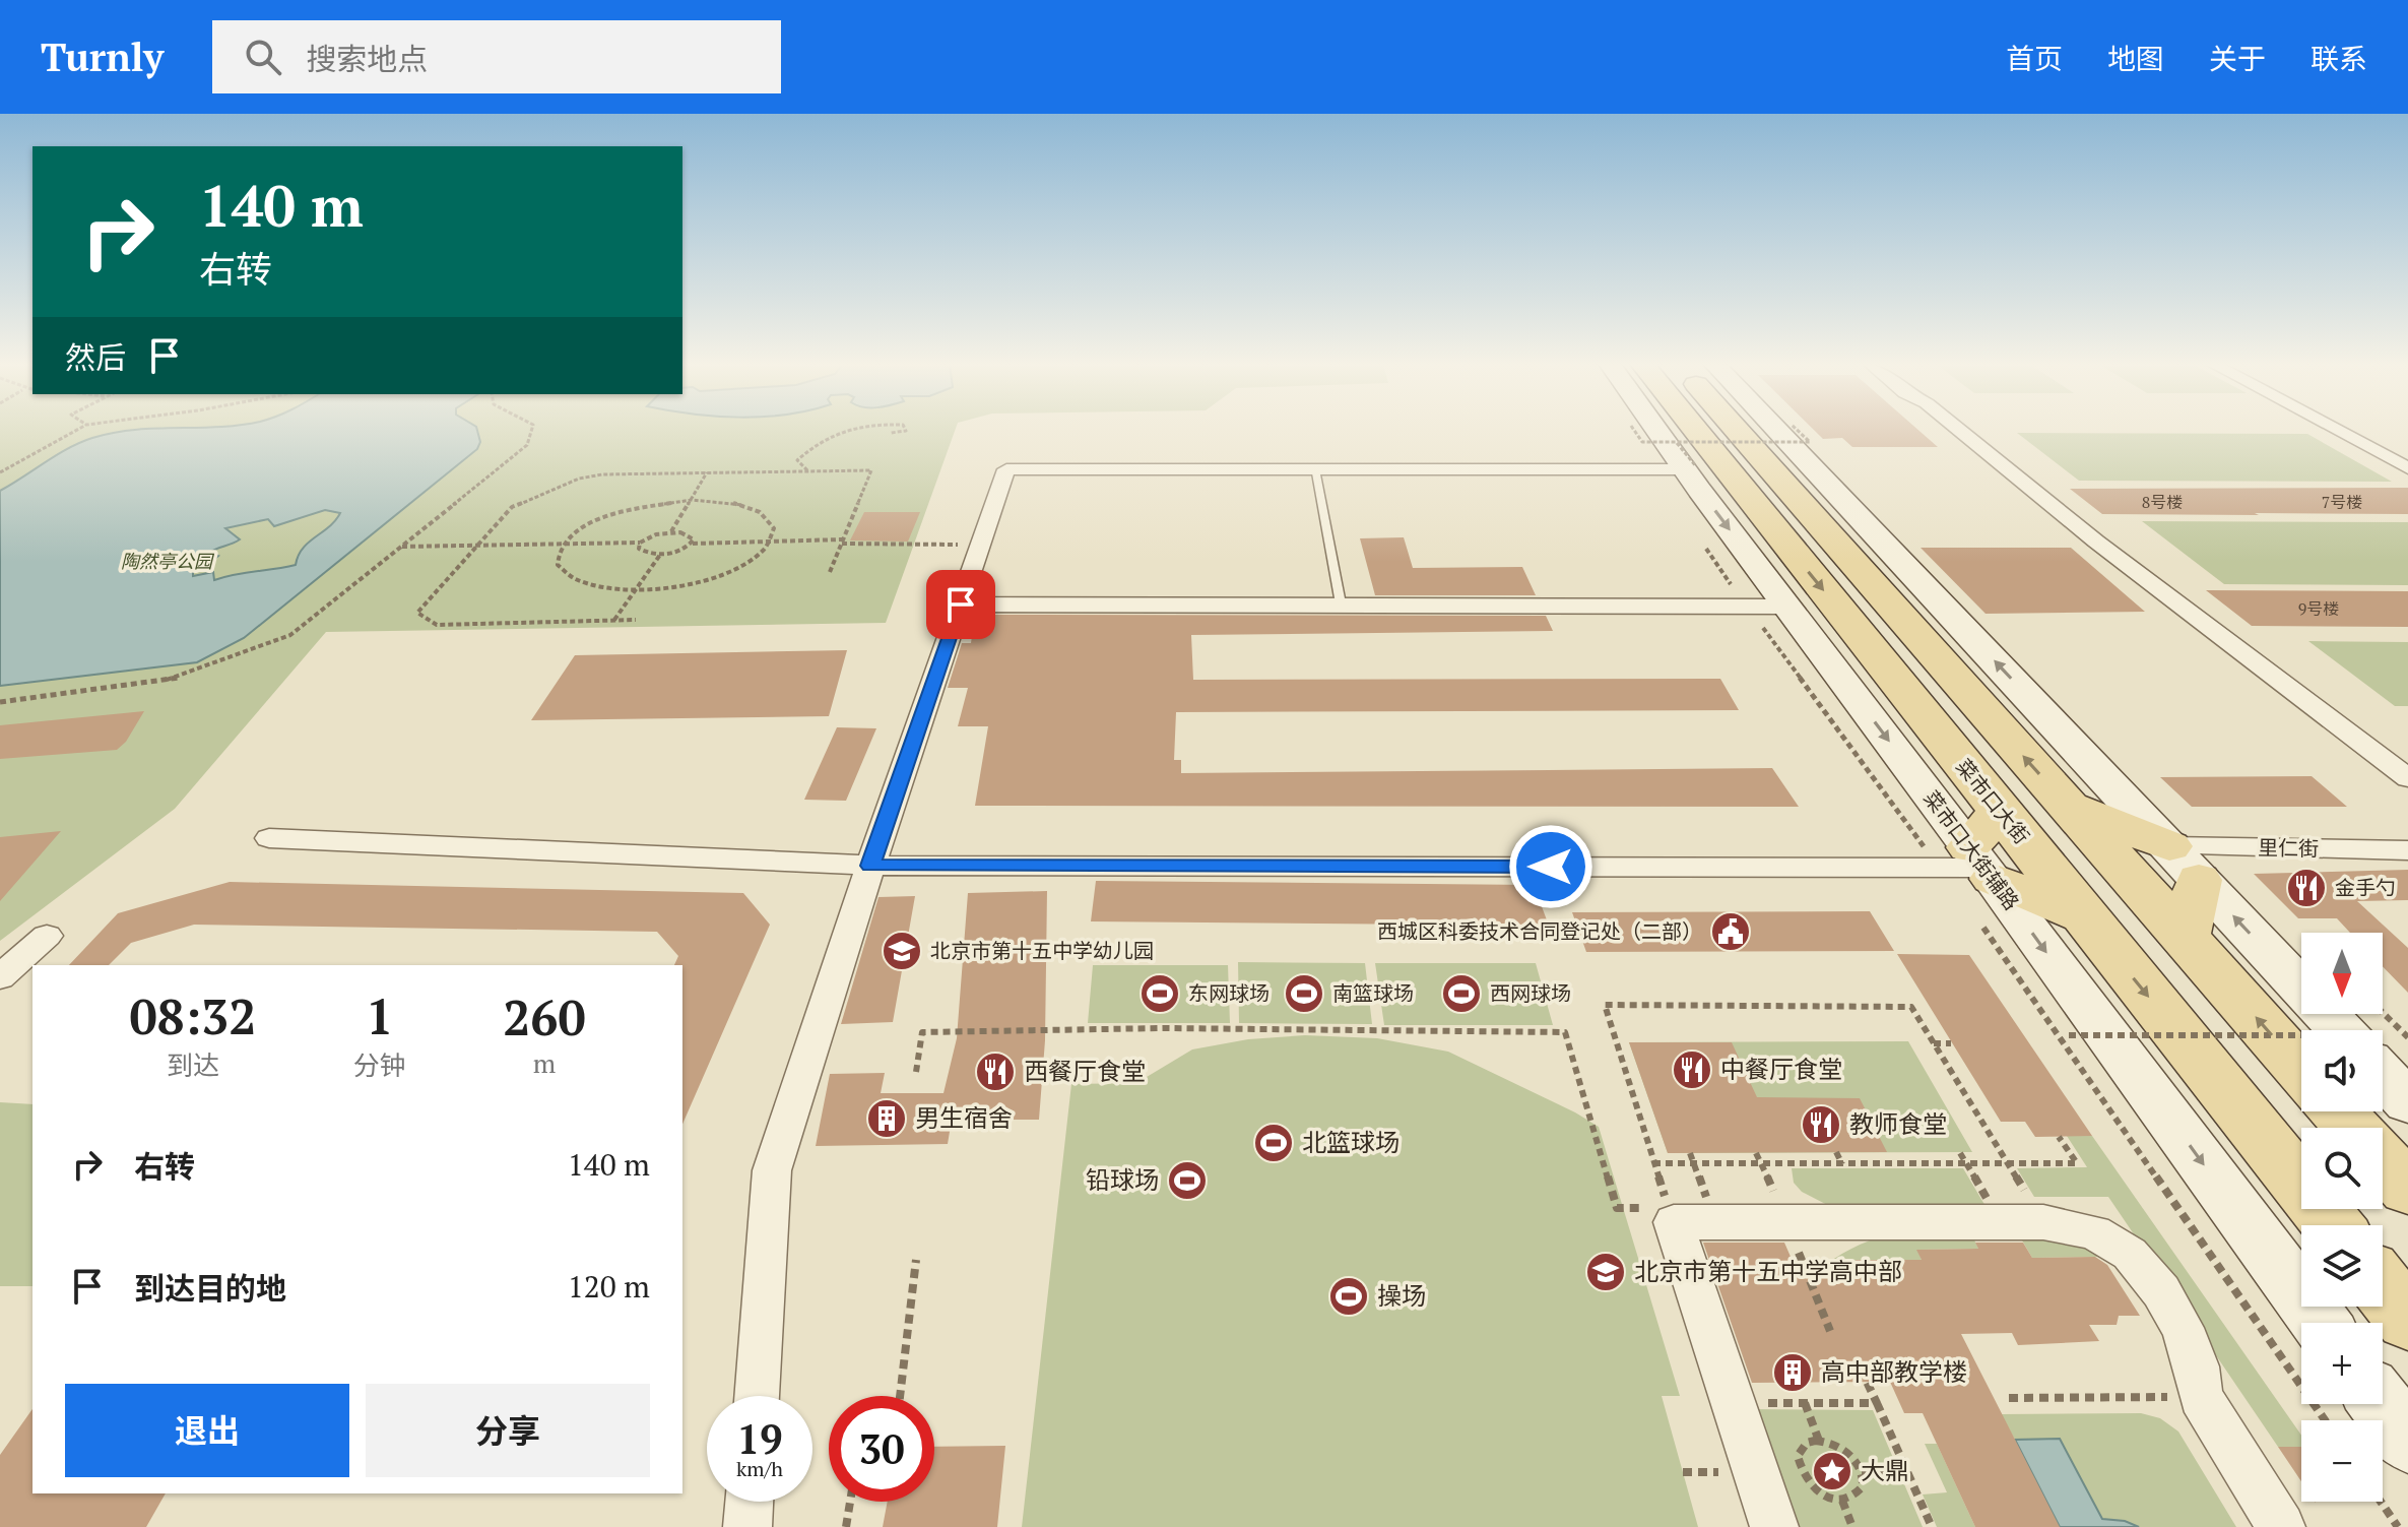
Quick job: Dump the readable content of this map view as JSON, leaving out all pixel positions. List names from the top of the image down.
{
  "streets": {
    "main road": ["菜市口大街"],
    "street": ["里仁街", "菜市口大街辅路"]
  },
  "parks": ["陶然亭公园"],
  "places": {
    "restaurant": [
      "金手勺",
      "中餐厅食堂",
      "西餐厅食堂",
      "教师食堂"
    ],
    "public building": ["西城区科委技术合同登记处（二部）"],
    "school or university": ["北京市第十五中学幼儿园", "北京市第十五中学高中部"],
    "sports": [
      "东网球场",
      "南篮球场",
      "西网球场",
      "北篮球场",
      "铅球场",
      "操场"
    ],
    "building": ["男生宿舍", "高中部教学楼"],
    "place": ["大鼎"]
  },
  "house_numbers": ["8号楼", "7号楼", "9号楼"],
  "north": "bottom",
  "page": {
    "header": "Turnly",
    "search": "搜索地点",
    "nav": [
      "首页",
      "地图",
      "关于",
      "联系"
    ],
    "turn": ["140 m", "右转"],
    "then": "然后",
    "map_buttons": ["+", "−"],
    "eta": [
      "08:32",
      "到达",
      "1",
      "分钟",
      "260",
      "m"
    ],
    "list": [
      {
        "name": "右转",
        "value": "140 m"
      },
      {
        "name": "到达目的地",
        "value": "120 m"
      }
    ],
    "buttons": ["退出", "分享"],
    "speed": "19 km/h",
    "limit": "30"
  }
}
